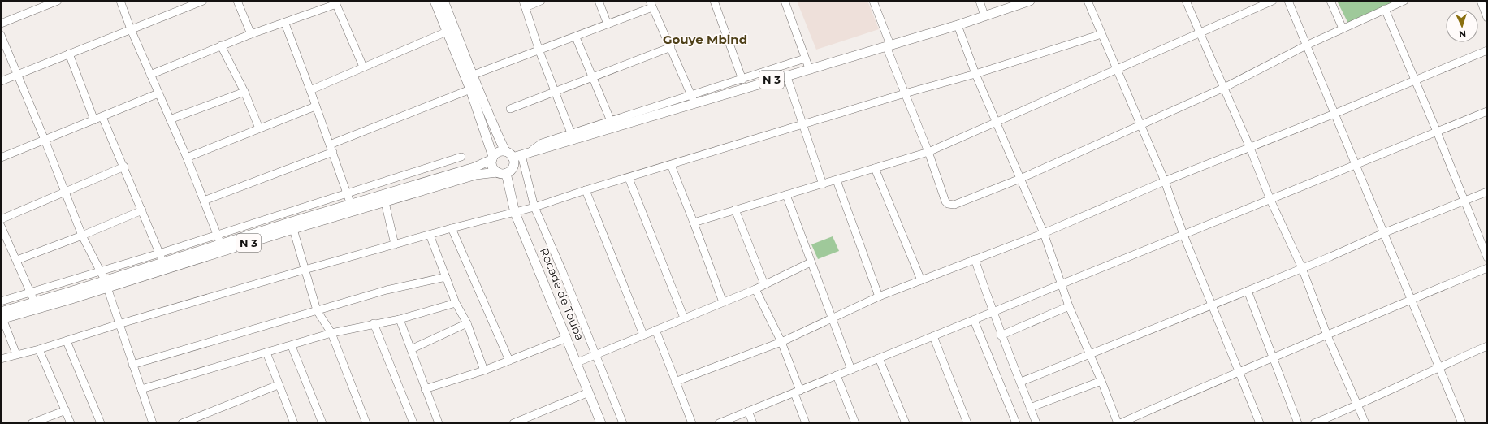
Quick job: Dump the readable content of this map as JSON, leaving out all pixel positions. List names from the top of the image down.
{
  "streets": {
    "main road": ["N 3", "Rocade de Touba"]
  },
  "crossings": [
    ["N 3", "Rocade de Touba"]
  ],
  "districts": ["Gouye Mbind"],
  "north": "bottom"
}
